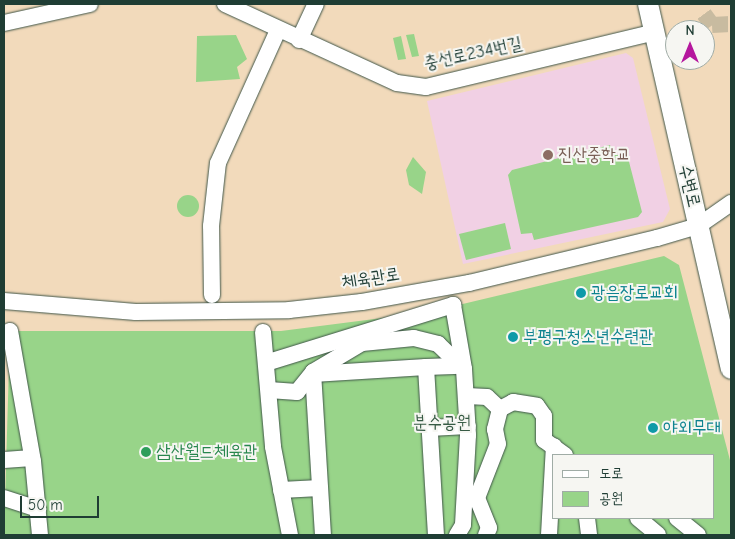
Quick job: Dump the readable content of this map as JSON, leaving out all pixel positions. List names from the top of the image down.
{
  "streets": {
    "main road": ["수변로"],
    "street": ["충선로234번길", "체육관로"]
  },
  "crossings": [
    ["충선로234번길", "수변로"],
    ["수변로", "체육관로"]
  ],
  "parks": ["분수공원"],
  "places": [
    "진산중학교",
    "광음장로교회",
    "부평구청소년수련관",
    "야외무대",
    "삼산월드체육관"
  ],
  "legend": ["도로", "공원"],
  "scale_bar": "50 m",
  "north": "top"
}
